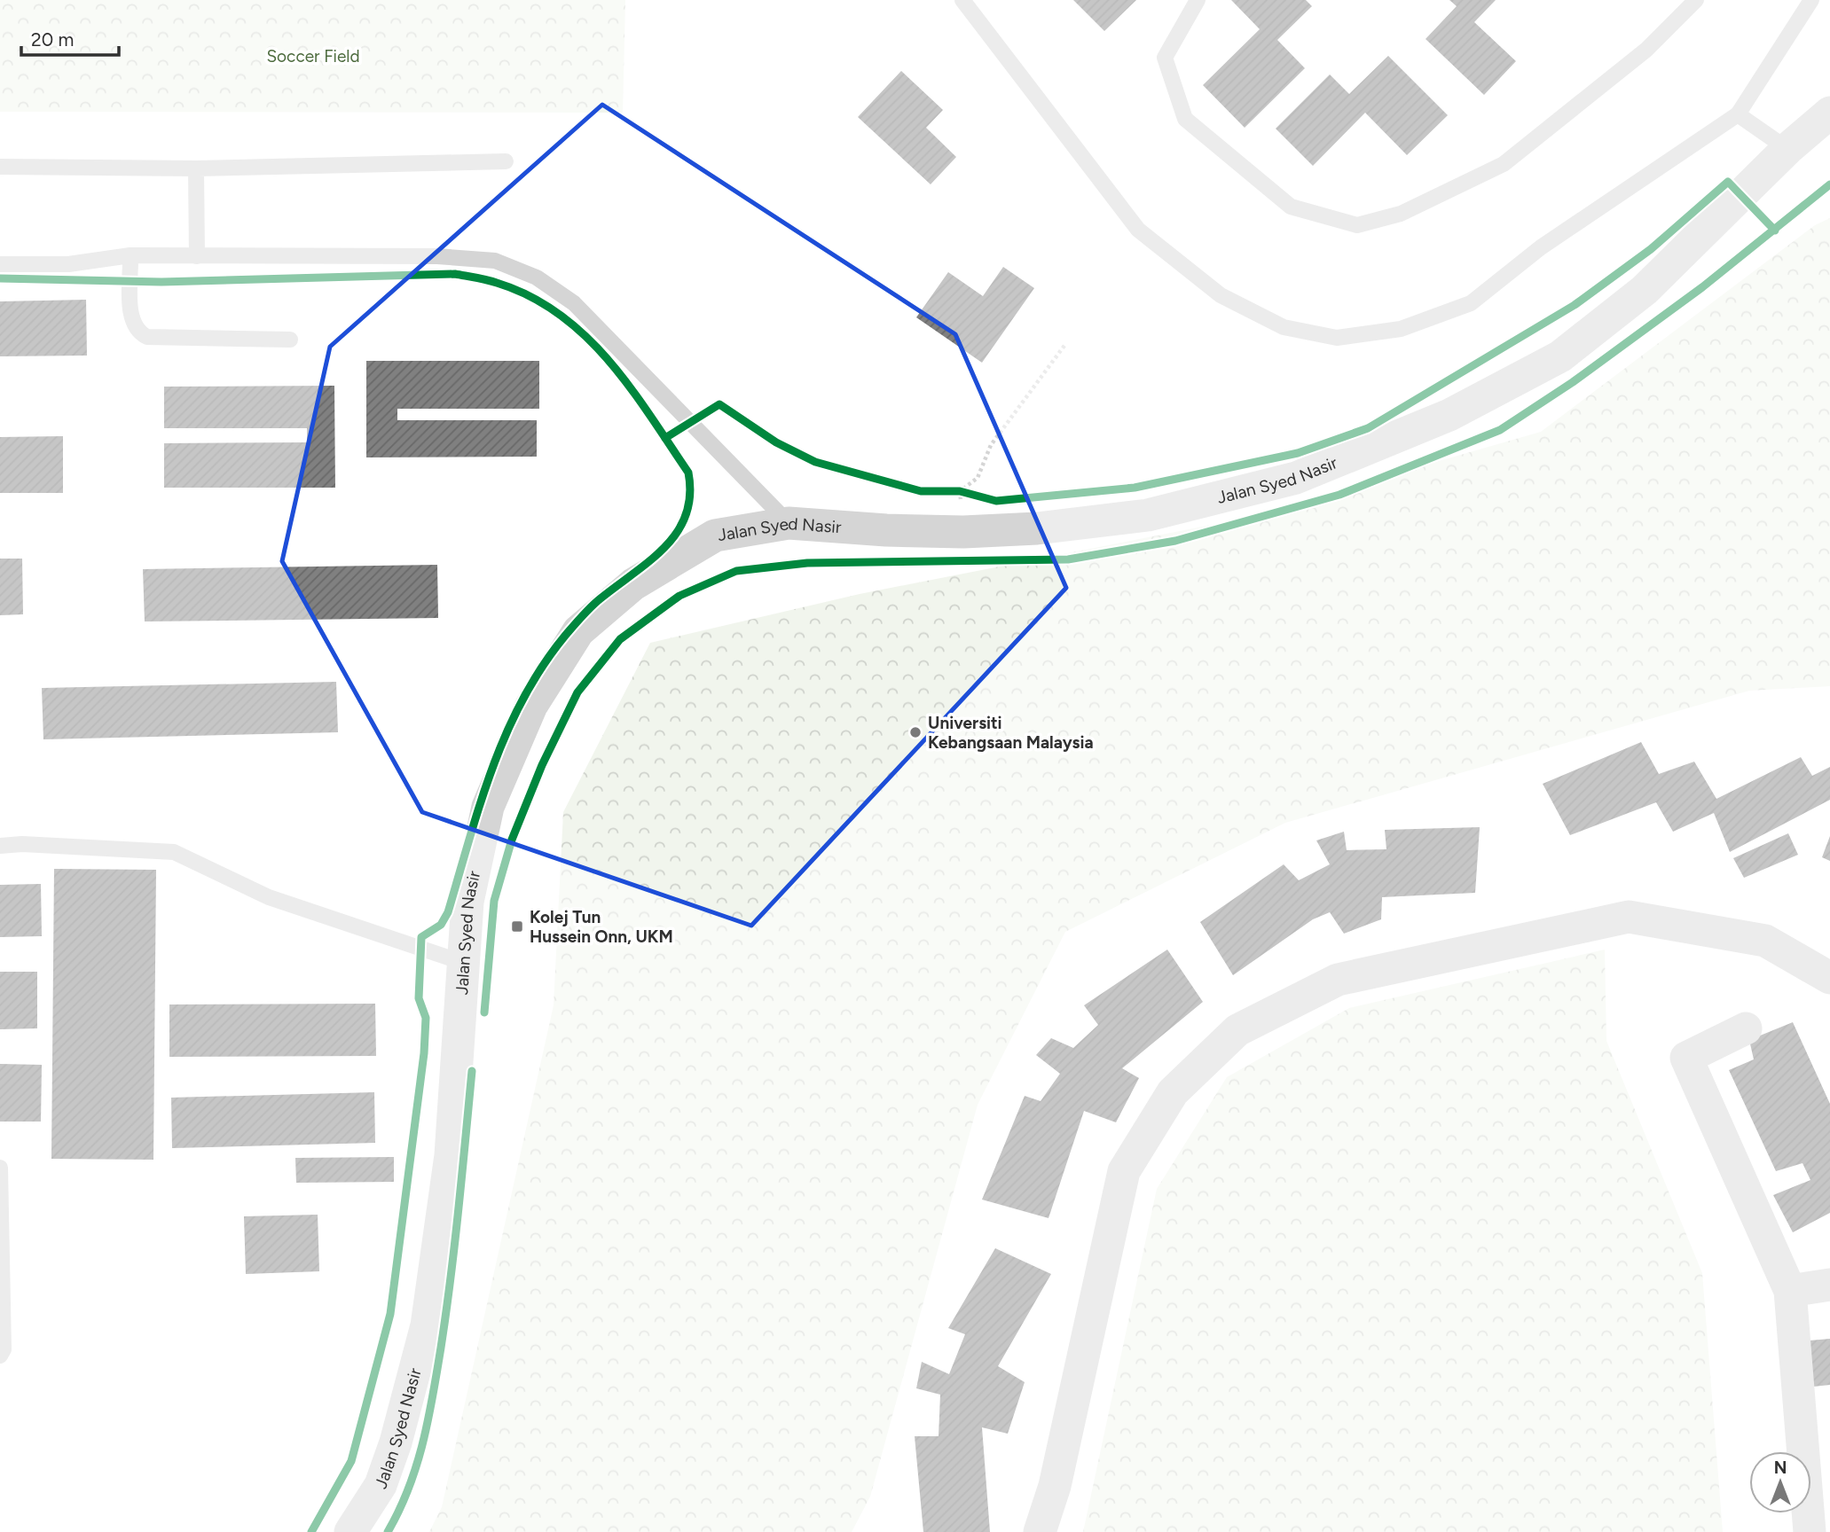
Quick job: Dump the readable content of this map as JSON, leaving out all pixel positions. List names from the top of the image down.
{
  "streets": {
    "street": ["Jalan Syed Nasir"]
  },
  "parks": ["Soccer Field"],
  "places": {
    "other": ["Universiti Kebangsaan Malaysia"],
    "transit": ["Kolej Tun Hussein Onn, UKM"]
  },
  "scale_bar": "20 m",
  "north": "top"
}
